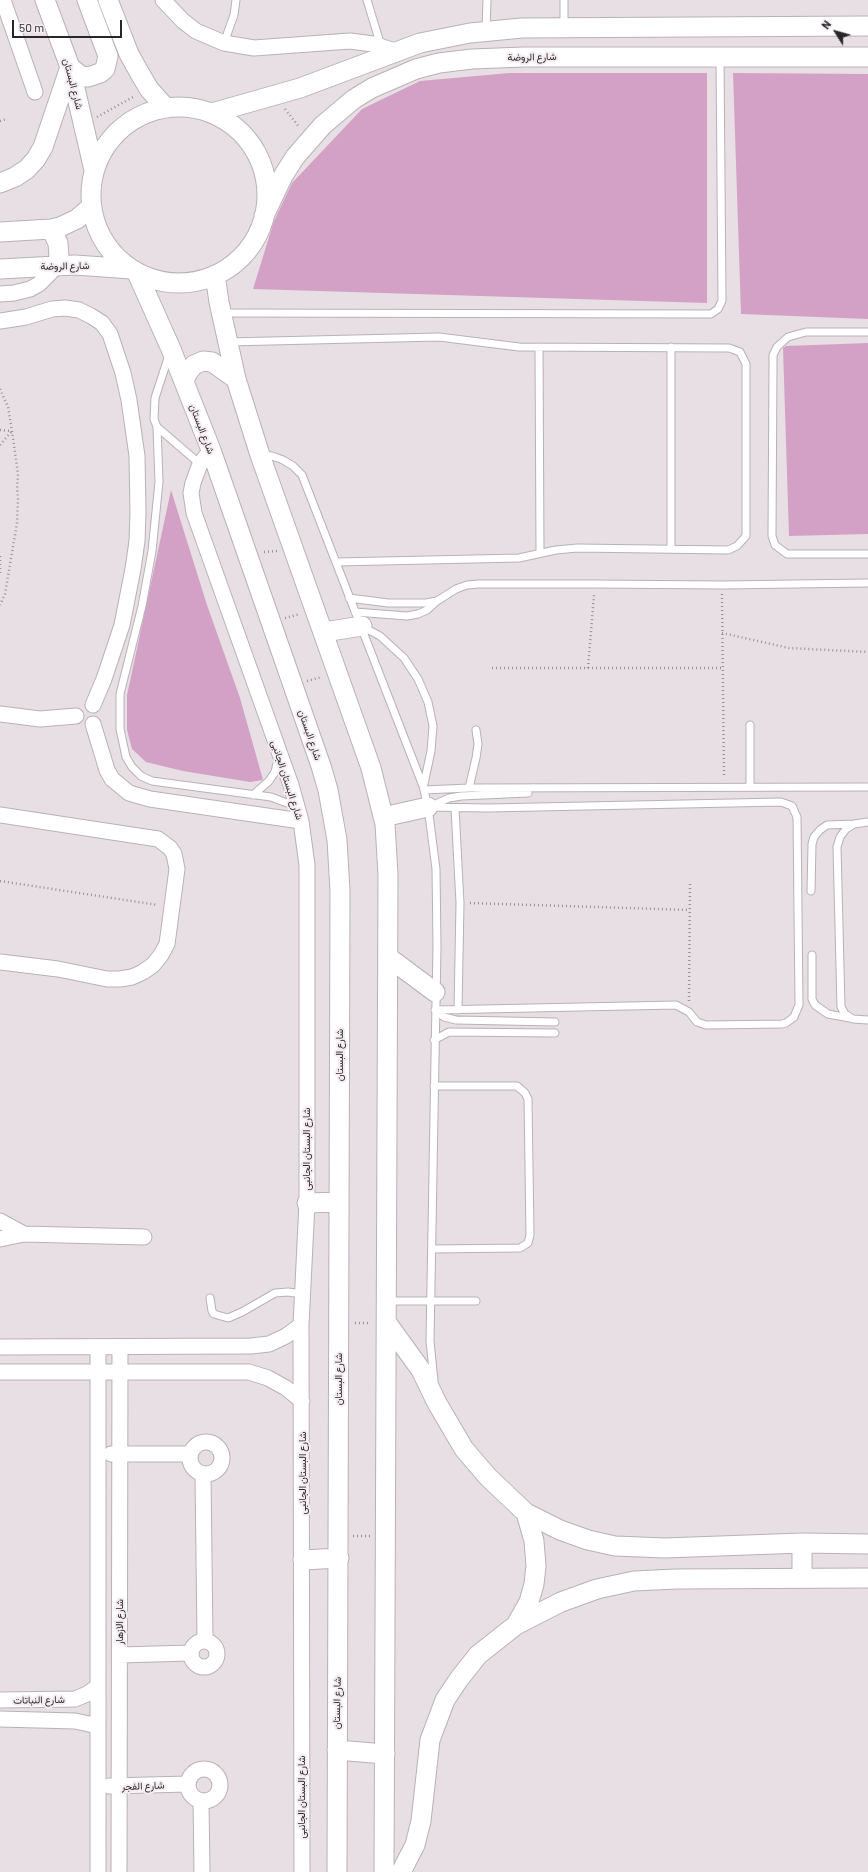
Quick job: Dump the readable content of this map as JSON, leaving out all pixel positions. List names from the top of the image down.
{
  "streets": {
    "street": [
      "شارع الروضة",
      "شارع البستان",
      "شارع البستان الجانبى",
      "شارع الازهار",
      "شارع النباتات",
      "شارع الفجر"
    ]
  },
  "crossings": [
    ["شارع الروضة", "شارع البستان"],
    ["شارع البستان", "شارع البستان الجانبى"],
    ["شارع الازهار", "شارع الفجر"]
  ],
  "scale_bar": "50 m",
  "north": "top left"
}
